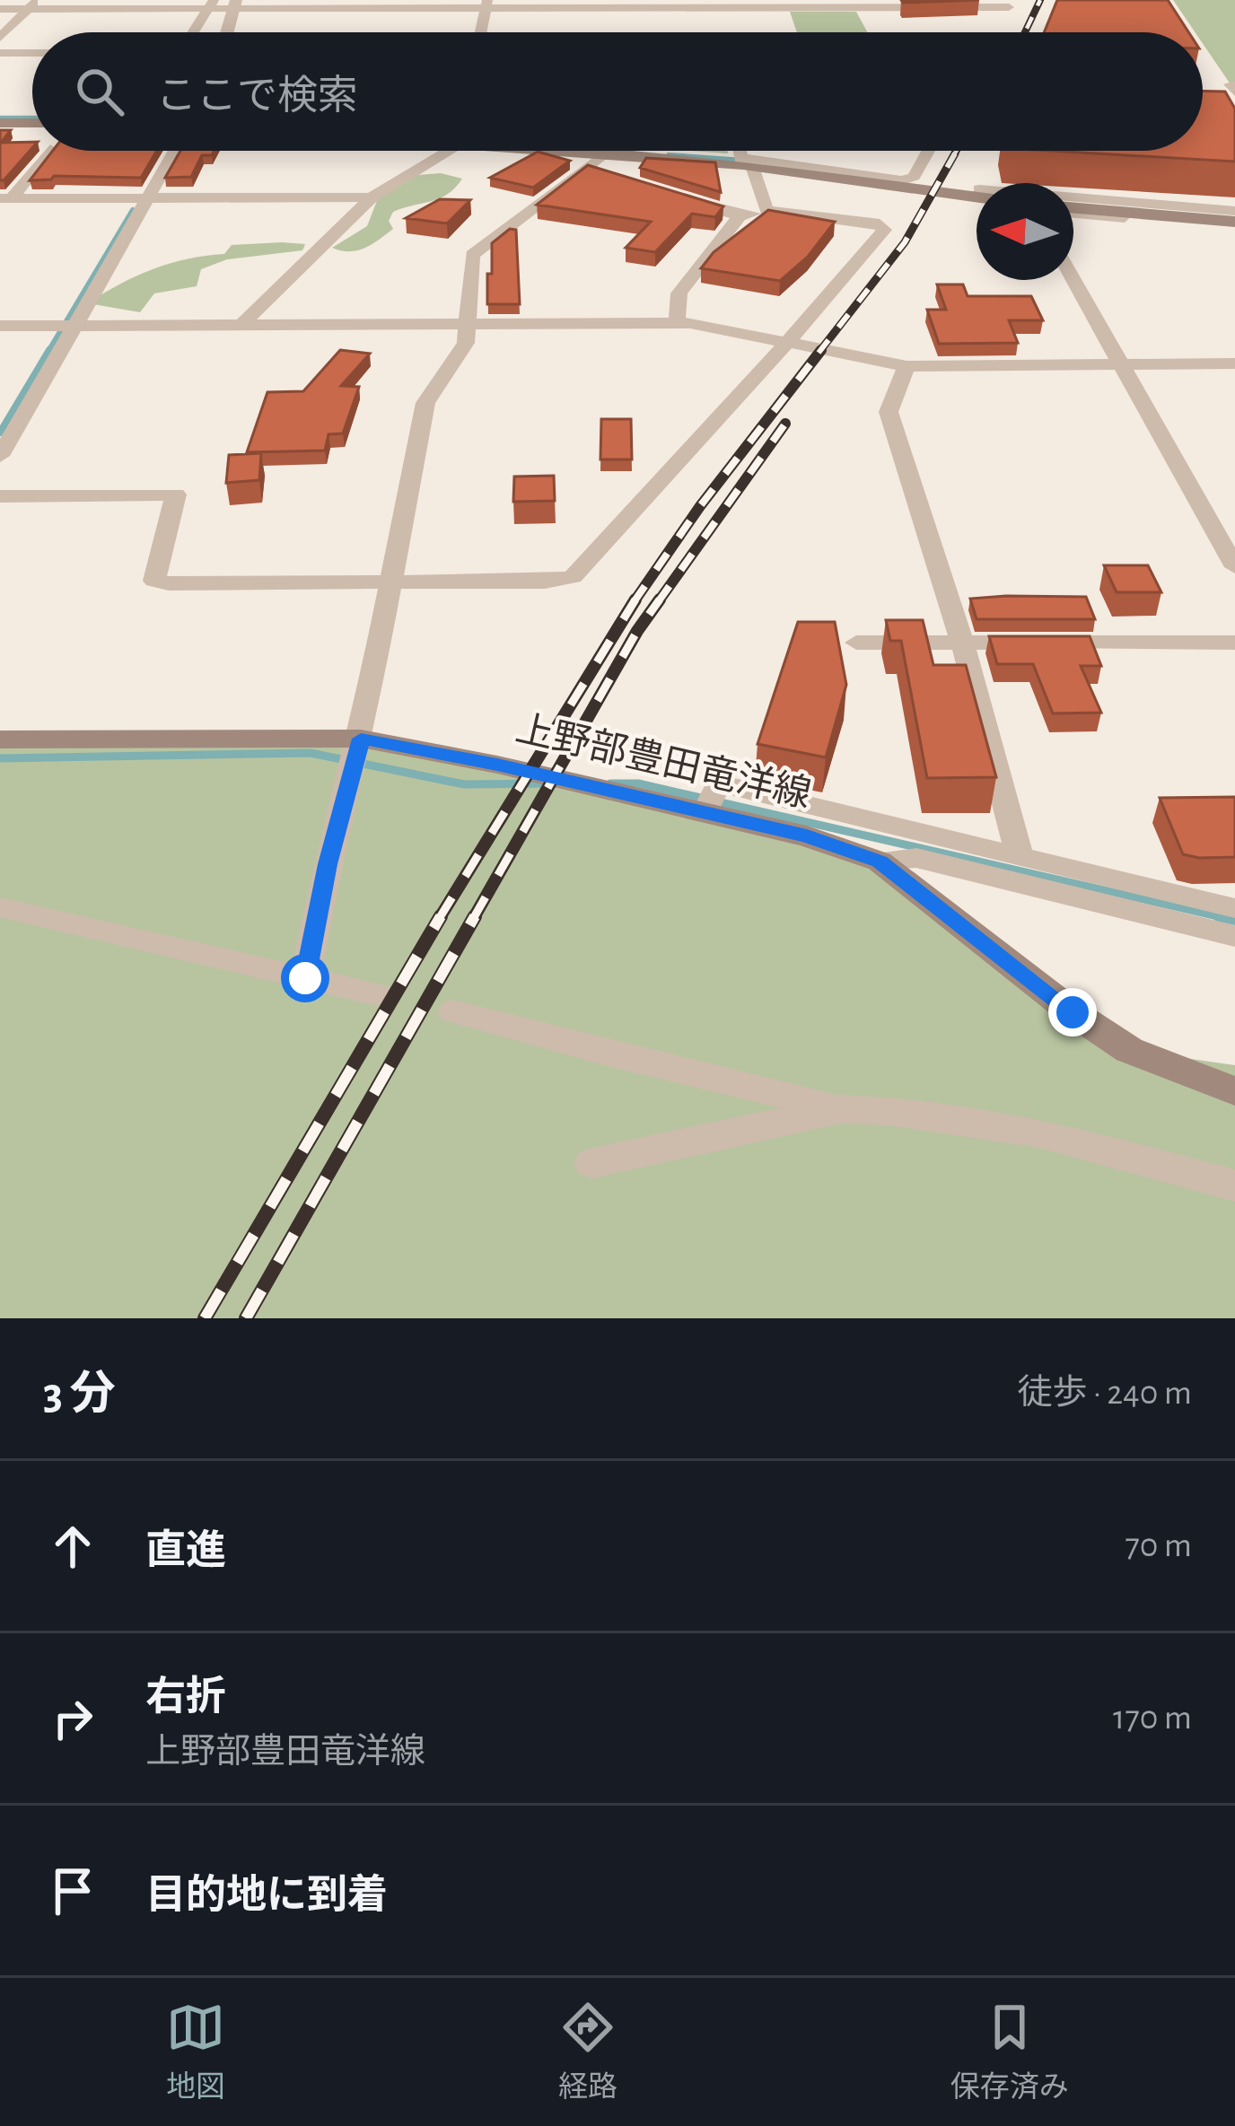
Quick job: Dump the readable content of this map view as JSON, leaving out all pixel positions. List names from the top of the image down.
{
  "streets": {
    "main road": ["上野部豊田竜洋線"]
  },
  "north": "left",
  "page": {
    "search": "ここで検索",
    "heading": ["3 分", "徒歩 · 240 m"],
    "list": [
      ["直進", "70 m"],
      ["右折", "上野部豊田竜洋線", "170 m"],
      "目的地に到着"
    ],
    "nav": ["地図", "経路", "保存済み"]
  }
}
